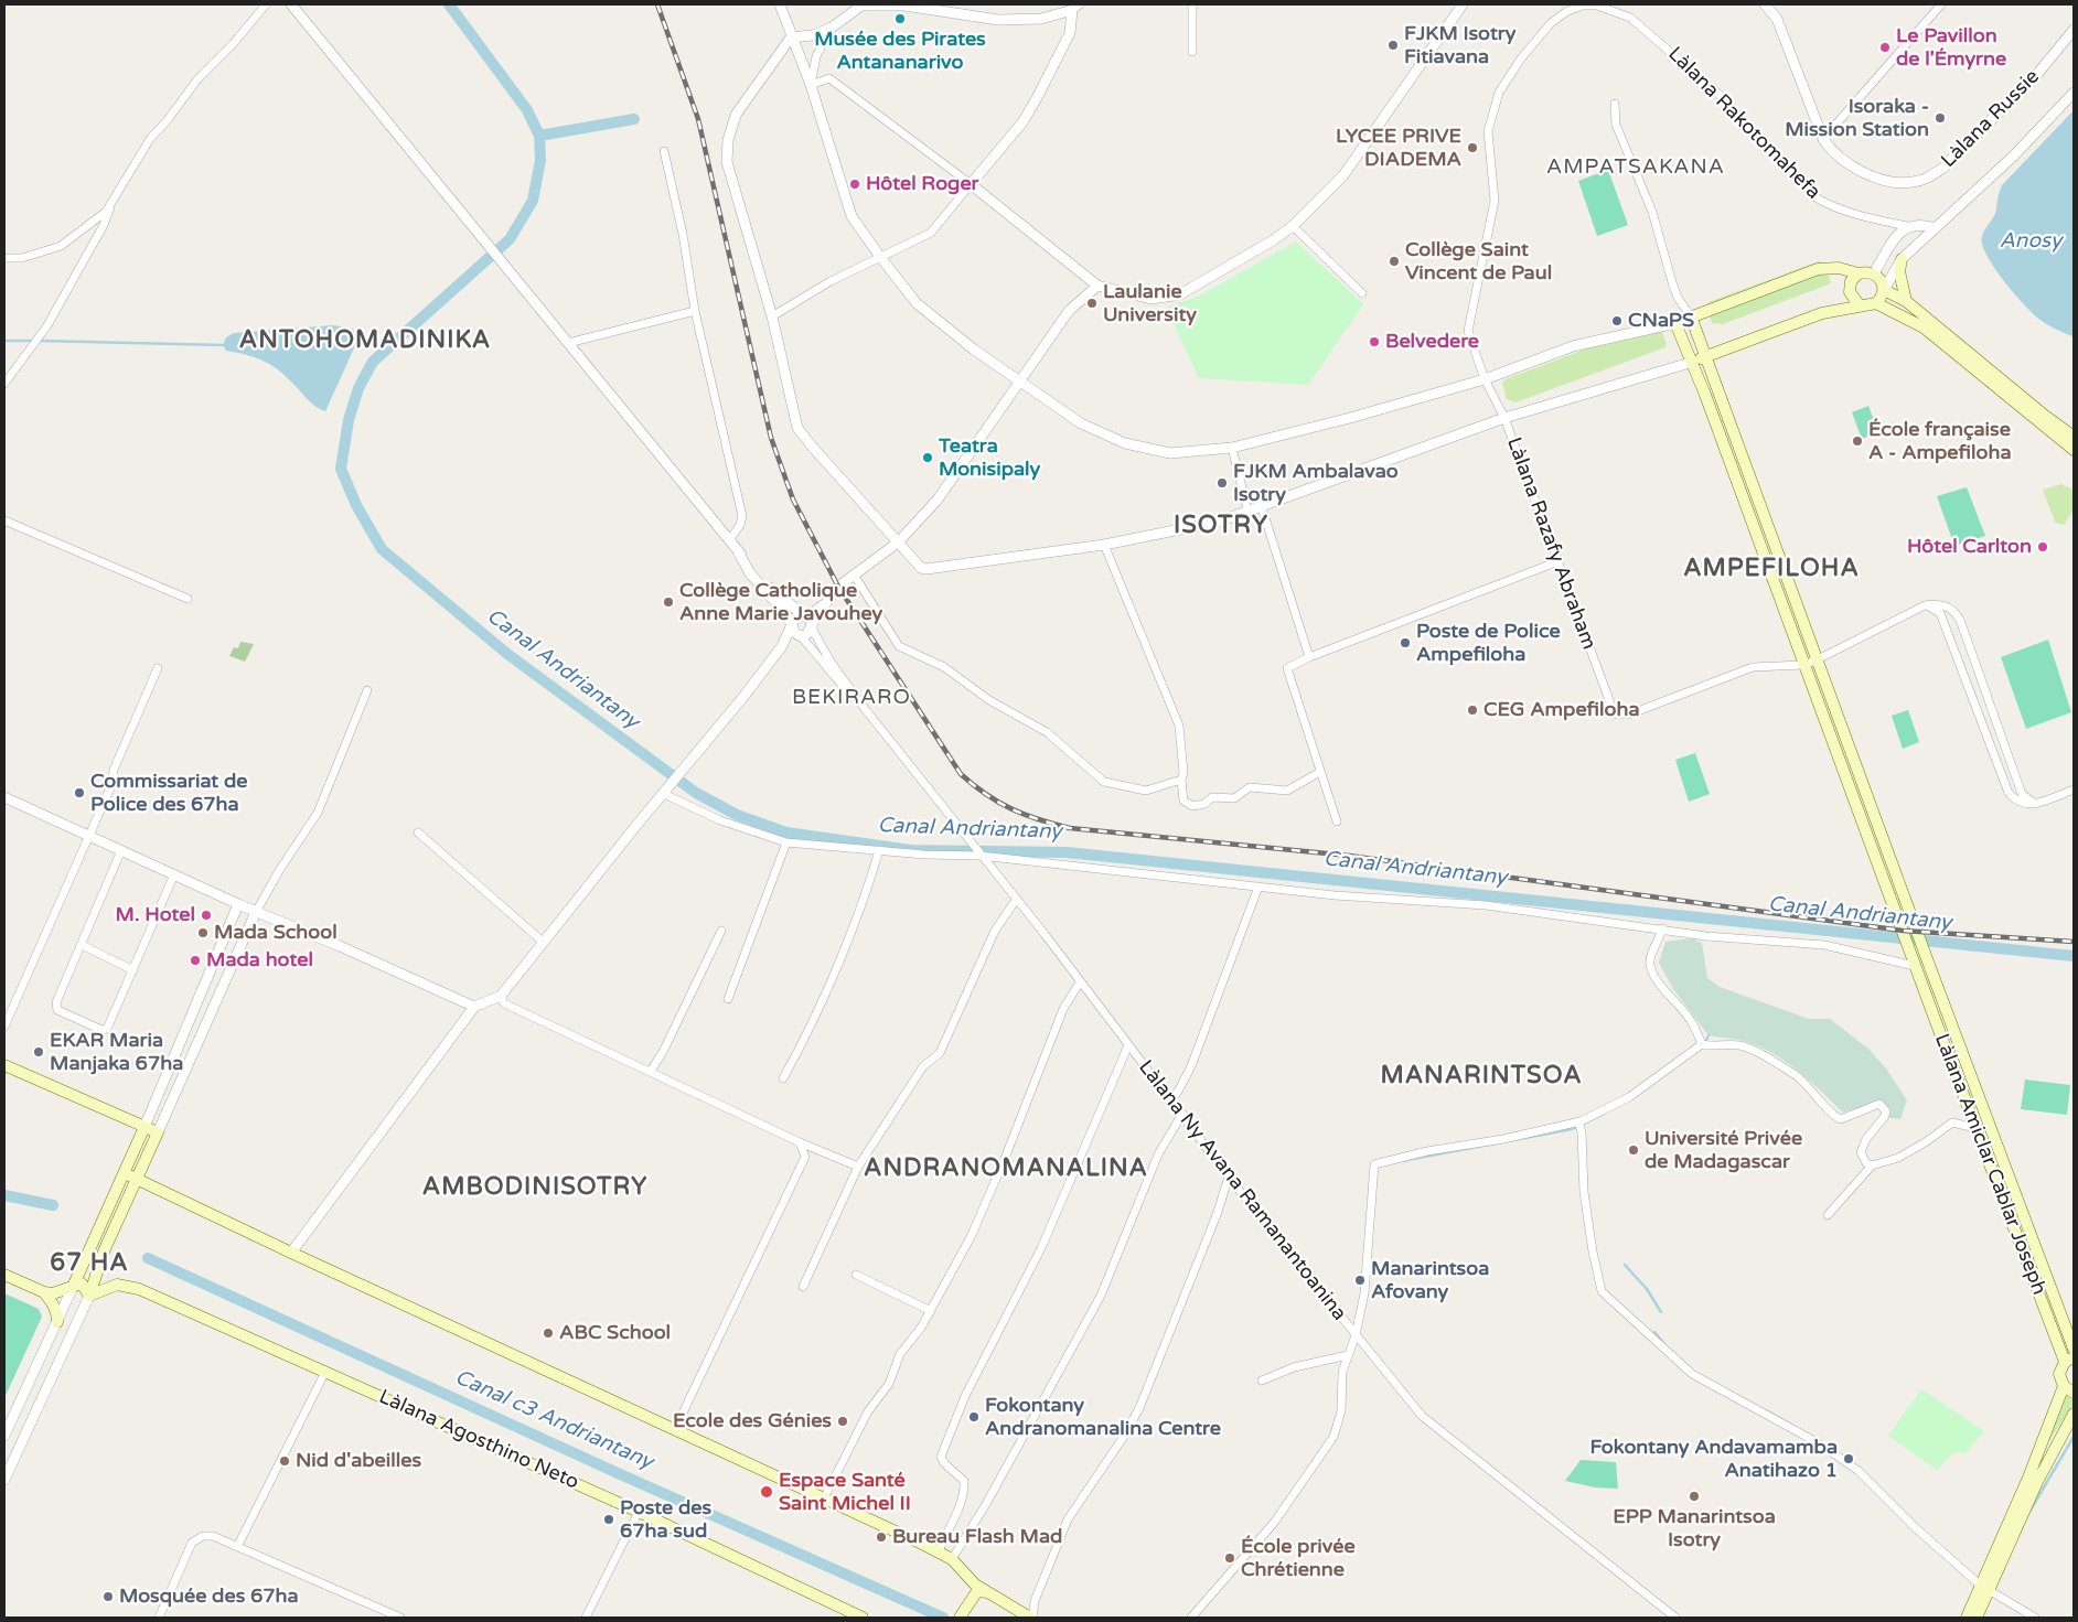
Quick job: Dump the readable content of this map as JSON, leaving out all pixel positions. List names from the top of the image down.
{
  "streets": {
    "main road": ["Làlana Amiclar Cablar Joseph", "Làlana Agosthino Neto"],
    "street": [
      "Làlana Russie",
      "Làlana Rakotomahefa",
      "Làlana Razafy Abraham",
      "Làlana Ny Avana Ramanantoanina"
    ]
  },
  "crossings": [
    ["Làlana Rakotomahefa", "Làlana Razafy Abraham"],
    ["Làlana Razafy Abraham", "Làlana Amiclar Cablar Joseph"]
  ],
  "districts": [
    "AMPATSAKANA",
    "ANTOHOMADINIKA",
    "ISOTRY",
    "AMPEFILOHA",
    "BEKIRARO",
    "MANARINTSOA",
    "ANDRANOMANALINA",
    "AMBODINISOTRY",
    "67 HA"
  ],
  "water": ["Anosy", "Canal Andriantany", "Canal c3 Andriantany"],
  "places": [
    "Musée des Pirates Antananarivo",
    "FJKM Isotry Fitiavana",
    "Le Pavillon de l'Émyrne",
    "Isoraka - Mission Station",
    "LYCEE PRIVE DIADEMA",
    "Hôtel Roger",
    "Collège Saint Vincent de Paul",
    "Laulanie University",
    "CNaPS",
    "Belvedere",
    "École française A - Ampefiloha",
    "Teatra Monisipaly",
    "FJKM Ambalavao Isotry",
    "Hôtel Carlton",
    "Collège Catholique Anne Marie Javouhey",
    "Poste de Police Ampefiloha",
    "CEG Ampefiloha",
    "Commissariat de Police des 67ha",
    "M. Hotel",
    "Mada School",
    "Mada hotel",
    "EKAR Maria Manjaka 67ha",
    "Université Privée de Madagascar",
    "Manarintsoa Afovany",
    "ABC School",
    "Fokontany Andranomanalina Centre",
    "Ecole des Génies",
    "Fokontany Andavamamba Anatihazo 1",
    "Nid d'abeilles",
    "Espace Santé Saint Michel II",
    "EPP Manarintsoa Isotry",
    "Poste des 67ha sud",
    "Bureau Flash Mad",
    "École privée Chrétienne",
    "Mosquée des 67ha"
  ]
}
